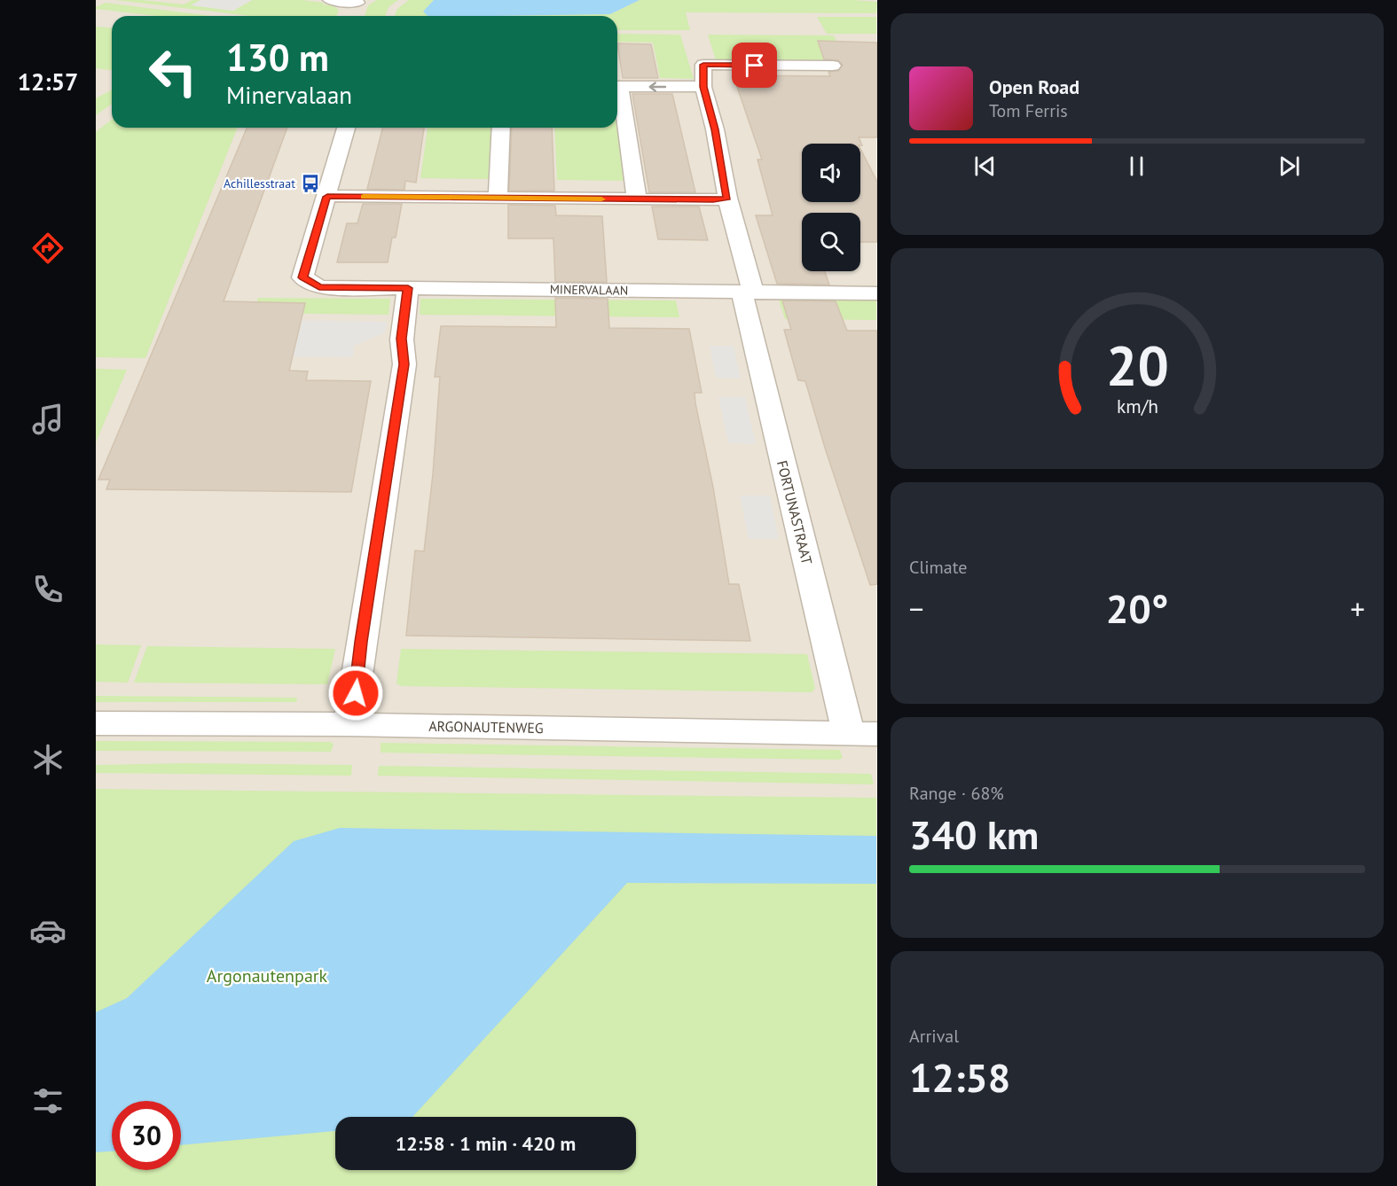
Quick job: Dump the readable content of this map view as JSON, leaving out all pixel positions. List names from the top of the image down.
{
  "streets": {
    "street": ["MINERVALAAN", "FORTUNASTRAAT", "ARGONAUTENWEG"]
  },
  "crossings": [
    ["MINERVALAAN", "FORTUNASTRAAT"],
    ["FORTUNASTRAAT", "ARGONAUTENWEG"]
  ],
  "parks": ["Argonautenpark"],
  "places": {
    "bus stop": ["Achillesstraat"]
  },
  "page": {
    "tabs": "12:57",
    "turn": ["130 m", "Minervalaan"],
    "song": ["Open Road", "Tom Ferris"],
    "tile": [
      "Climate",
      ["Range · 68%", "340 km"],
      ["Arrival", "12:58"]
    ],
    "heat": ["−", "20°", "+"],
    "limit": "30",
    "trip": "12:58 · 1 min · 420 m",
    "gauge": ["20", "km/h"]
  }
}
